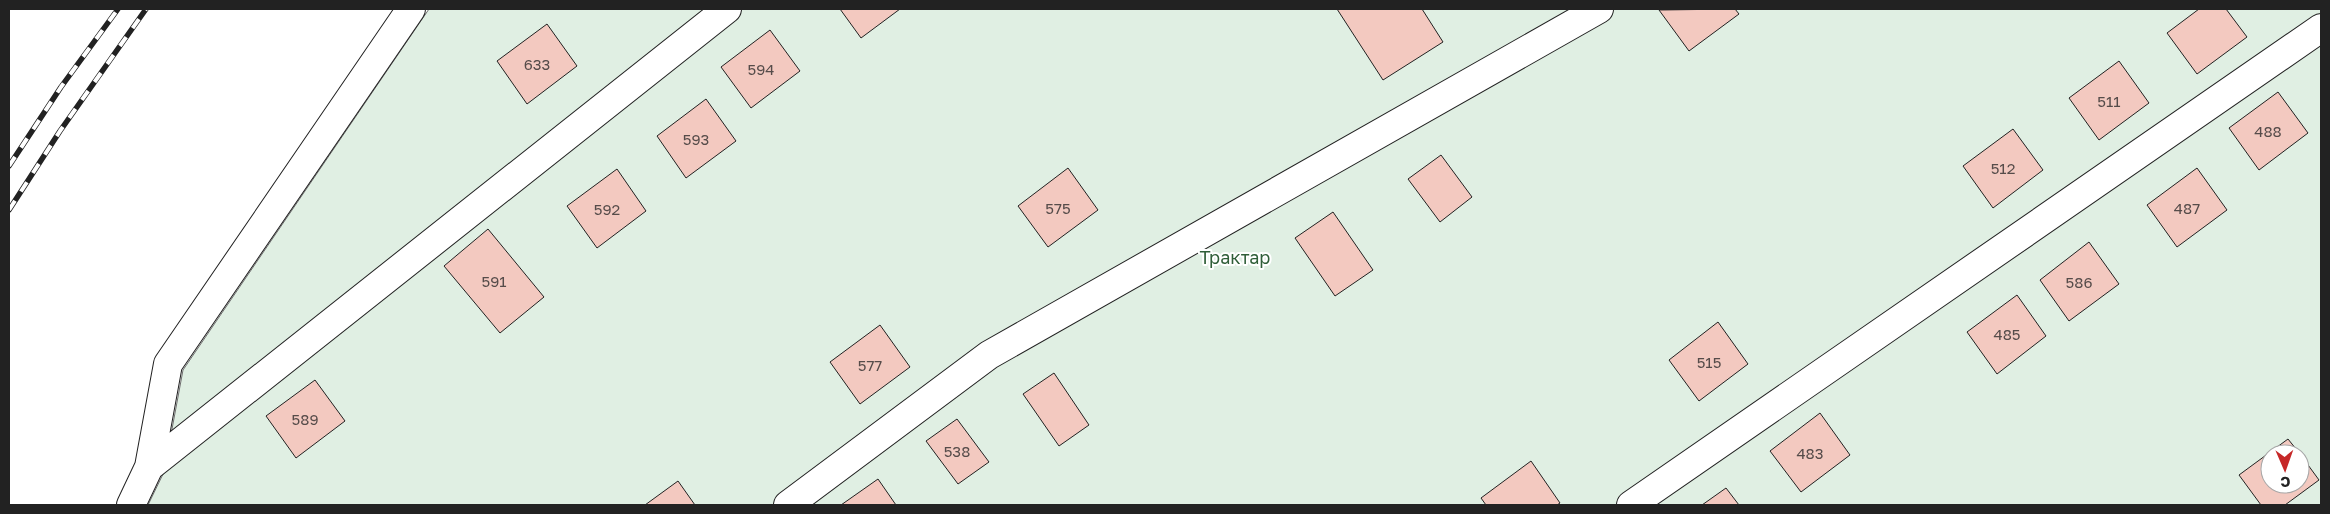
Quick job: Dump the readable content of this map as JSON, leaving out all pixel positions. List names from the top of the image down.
{
  "parks": ["Трактар"],
  "house_numbers": [
    "633",
    "594",
    "511",
    "488",
    "593",
    "512",
    "575",
    "487",
    "592",
    "591",
    "586",
    "485",
    "515",
    "577",
    "589",
    "538",
    "483"
  ],
  "north": "bottom"
}
